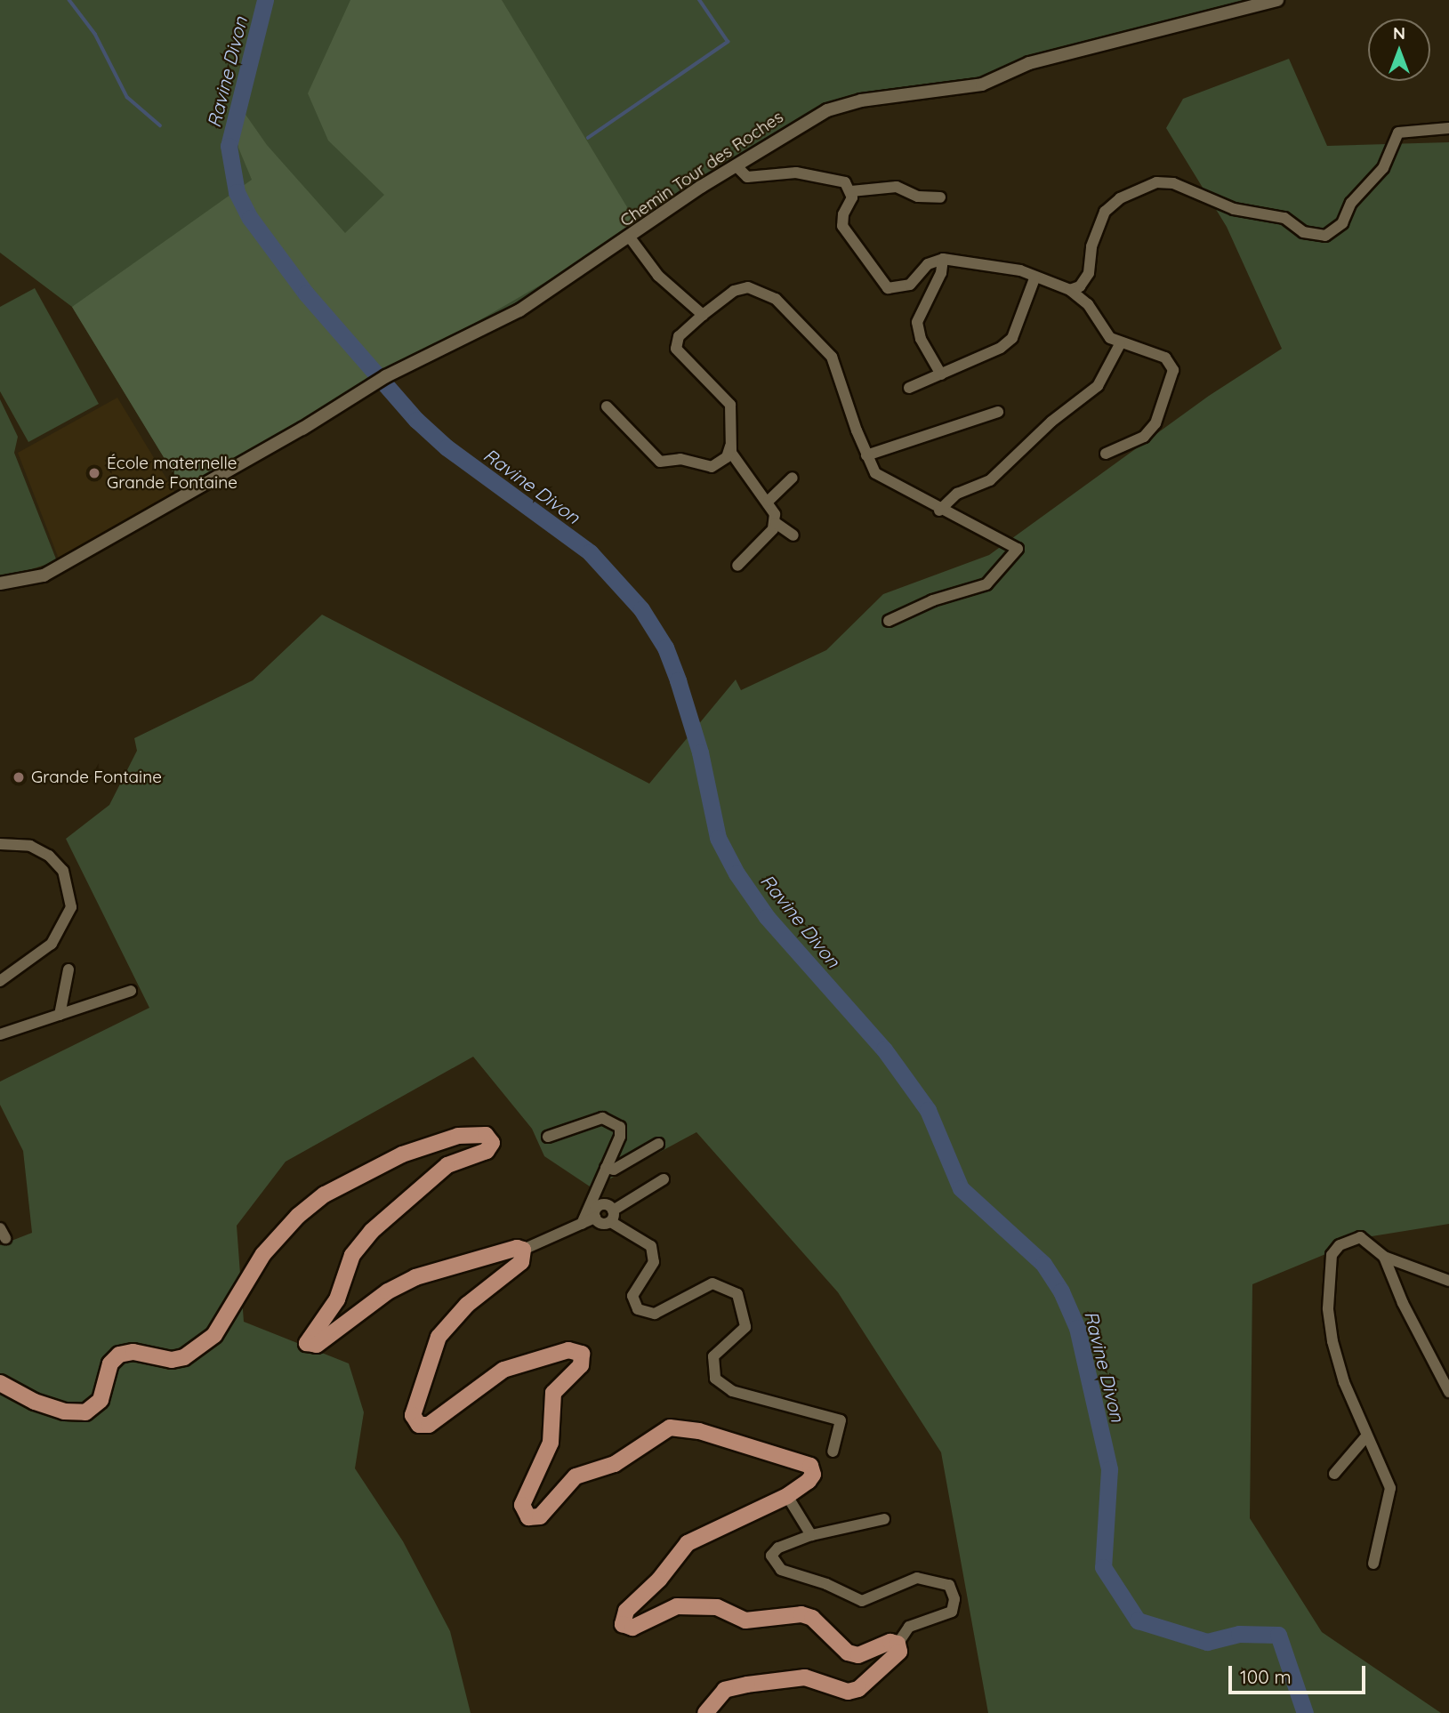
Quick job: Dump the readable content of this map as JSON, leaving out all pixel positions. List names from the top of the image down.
{
  "streets": {
    "street": ["Chemin Tour des Roches"]
  },
  "water": ["Ravine Divon"],
  "places": ["École maternelle Grande Fontaine", "Grande Fontaine"],
  "scale_bar": "100 m",
  "north": "top"
}
